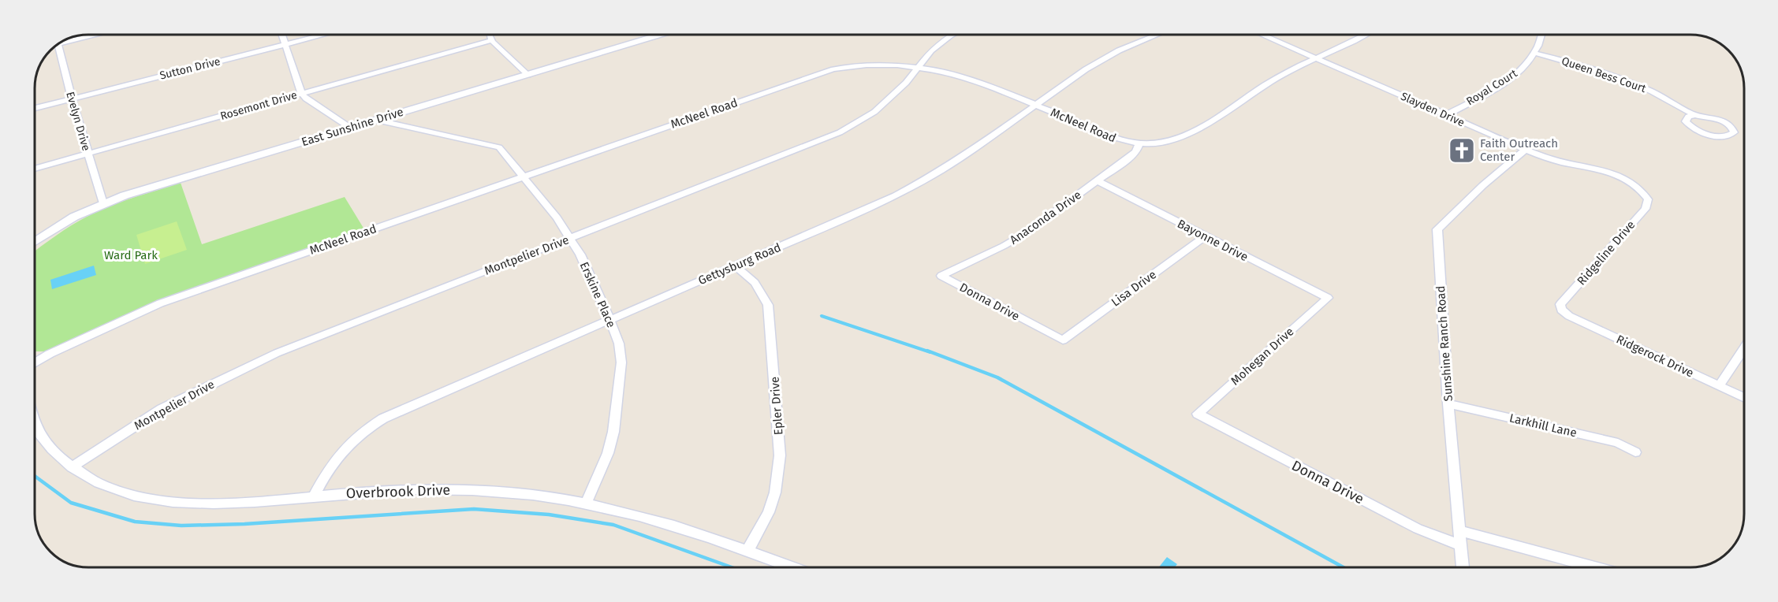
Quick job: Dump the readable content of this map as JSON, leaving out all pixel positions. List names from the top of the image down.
{
  "streets": {
    "street": [
      "Sutton Drive",
      "Queen Bess Court",
      "Royal Court",
      "Rosemont Drive",
      "Slayden Drive",
      "McNeel Road",
      "Evelyn Drive",
      "East Sunshine Drive",
      "Anaconda Drive",
      "Bayonne Drive",
      "Ridgeline Drive",
      "Montpelier Drive",
      "Gettysburg Road",
      "Lisa Drive",
      "Erskine Place",
      "Donna Drive",
      "Sunshine Ranch Road",
      "Mohegan Drive",
      "Ridgerock Drive",
      "Epler Drive",
      "Larkhill Lane",
      "Overbrook Drive"
    ]
  },
  "crossings": [
    ["Sutton Drive", "Evelyn Drive"],
    ["Queen Bess Court", "Royal Court"],
    ["Royal Court", "Slayden Drive"],
    ["Rosemont Drive", "Evelyn Drive"],
    ["Slayden Drive", "McNeel Road"],
    ["Slayden Drive", "Ridgeline Drive"],
    ["Slayden Drive", "Sunshine Ranch Road"],
    ["McNeel Road", "Anaconda Drive"],
    ["McNeel Road", "Montpelier Drive"],
    ["McNeel Road", "Gettysburg Road"],
    ["McNeel Road", "Erskine Place"],
    ["Evelyn Drive", "East Sunshine Drive"],
    ["East Sunshine Drive", "Erskine Place"],
    ["Anaconda Drive", "Bayonne Drive"],
    ["Anaconda Drive", "Donna Drive"],
    ["Bayonne Drive", "Lisa Drive"],
    ["Bayonne Drive", "Mohegan Drive"],
    ["Ridgeline Drive", "Ridgerock Drive"],
    ["Montpelier Drive", "Erskine Place"],
    ["Montpelier Drive", "Overbrook Drive"],
    ["Gettysburg Road", "Erskine Place"],
    ["Gettysburg Road", "Epler Drive"],
    ["Gettysburg Road", "Overbrook Drive"],
    ["Lisa Drive", "Donna Drive"],
    ["Erskine Place", "Overbrook Drive"],
    ["Donna Drive", "Sunshine Ranch Road"],
    ["Donna Drive", "Mohegan Drive"],
    ["Sunshine Ranch Road", "Larkhill Lane"],
    ["Epler Drive", "Overbrook Drive"]
  ],
  "parks": ["Ward Park"],
  "places": {
    "church": ["Faith Outreach Center"]
  }
}
